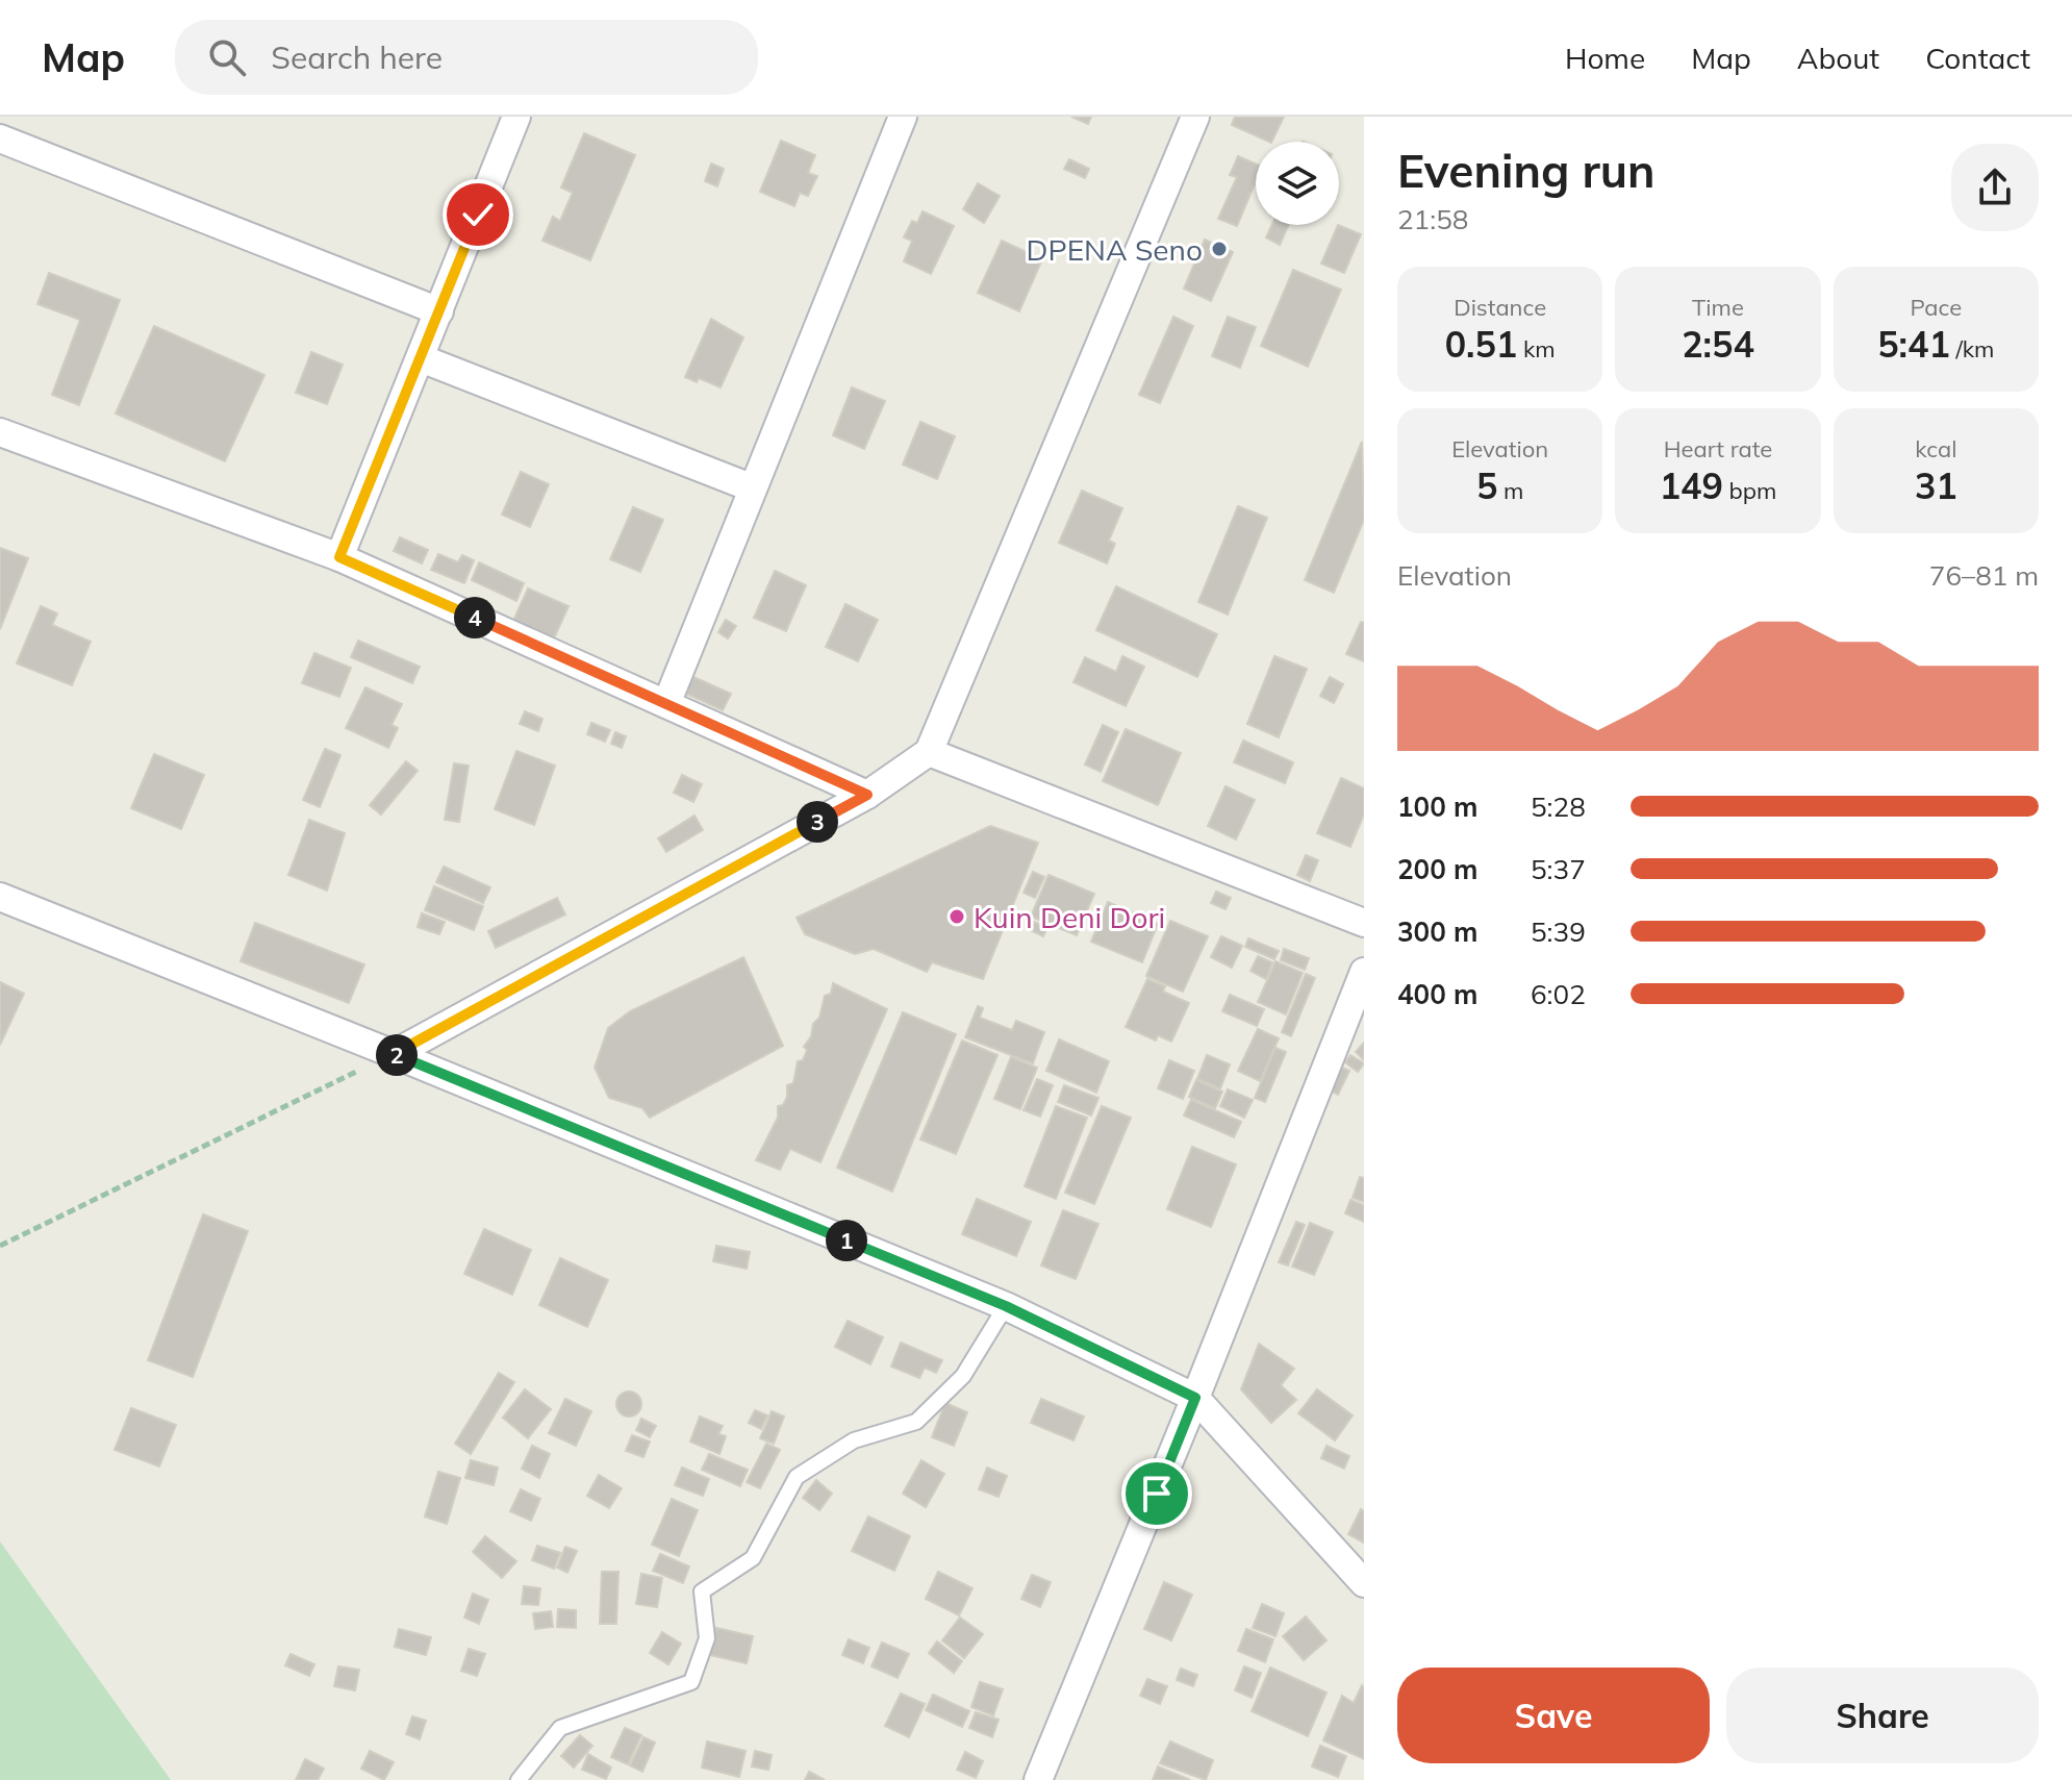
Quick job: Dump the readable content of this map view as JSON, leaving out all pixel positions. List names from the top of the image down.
{
  "places": ["DPENA Seno", "Kuin Deni Dori"],
  "page": {
    "header": "Map",
    "search": "Search here",
    "nav": [
      "Home",
      "Map",
      "About",
      "Contact"
    ],
    "heading": ["Evening run", "21:58"],
    "stats": [
      ["Distance", "0.51 km"],
      ["Time", "2:54"],
      ["Pace", "5:41 /km"],
      ["Elevation", "5 m"],
      ["Heart rate", "149 bpm"],
      ["kcal", "31"]
    ],
    "chart": ["Elevation", "76–81 m"],
    "pins": [
      "4",
      "3",
      "2",
      "1"
    ],
    "list": [
      {
        "name": "100 m",
        "note": "5:28"
      },
      {
        "name": "200 m",
        "note": "5:37"
      },
      {
        "name": "300 m",
        "note": "5:39"
      },
      {
        "name": "400 m",
        "note": "6:02"
      }
    ],
    "buttons": ["Save", "Share"]
  }
}
